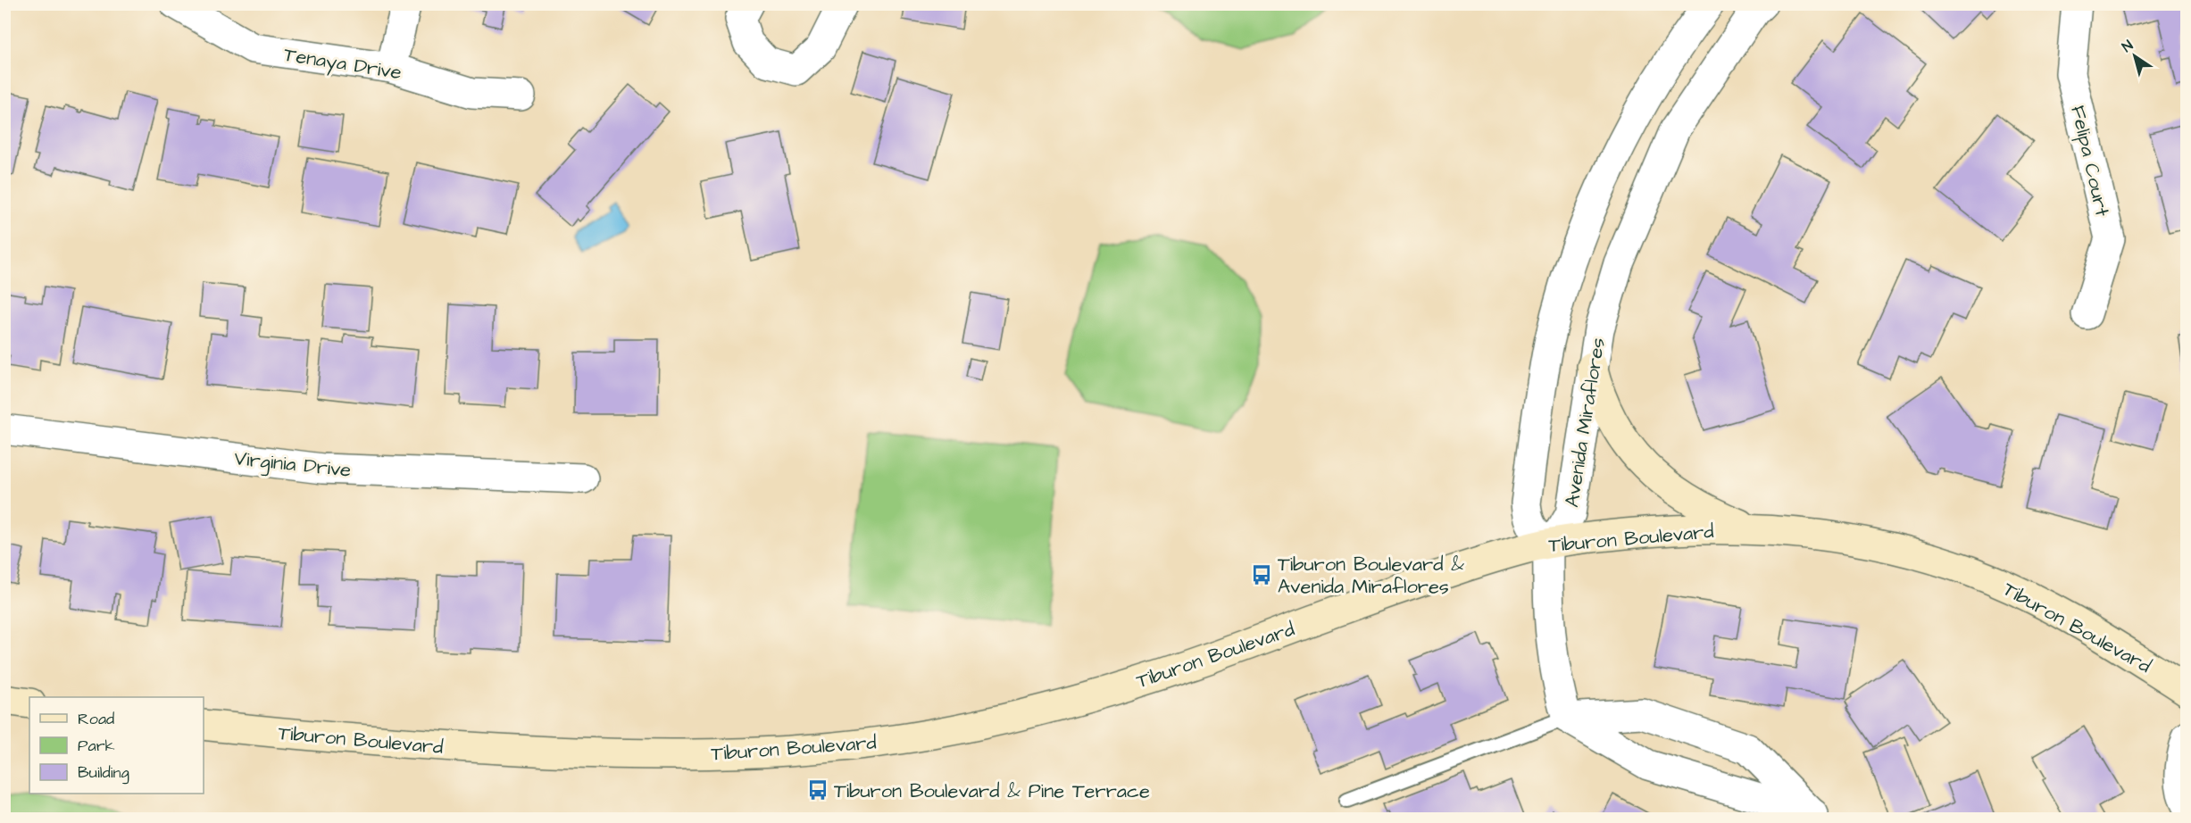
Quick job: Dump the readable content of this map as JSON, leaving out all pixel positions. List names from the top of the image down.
{
  "streets": {
    "main road": ["Tiburon Boulevard"],
    "street": [
      "Tenaya Drive",
      "Felipa Court",
      "Avenida Miraflores",
      "Virginia Drive"
    ]
  },
  "crossings": [
    ["Avenida Miraflores", "Tiburon Boulevard"]
  ],
  "places": {
    "bus stop": ["Tiburon Boulevard & Avenida Miraflores", "Tiburon Boulevard & Pine Terrace"]
  },
  "legend": ["Road", "Park", "Building"],
  "north": "top left"
}
